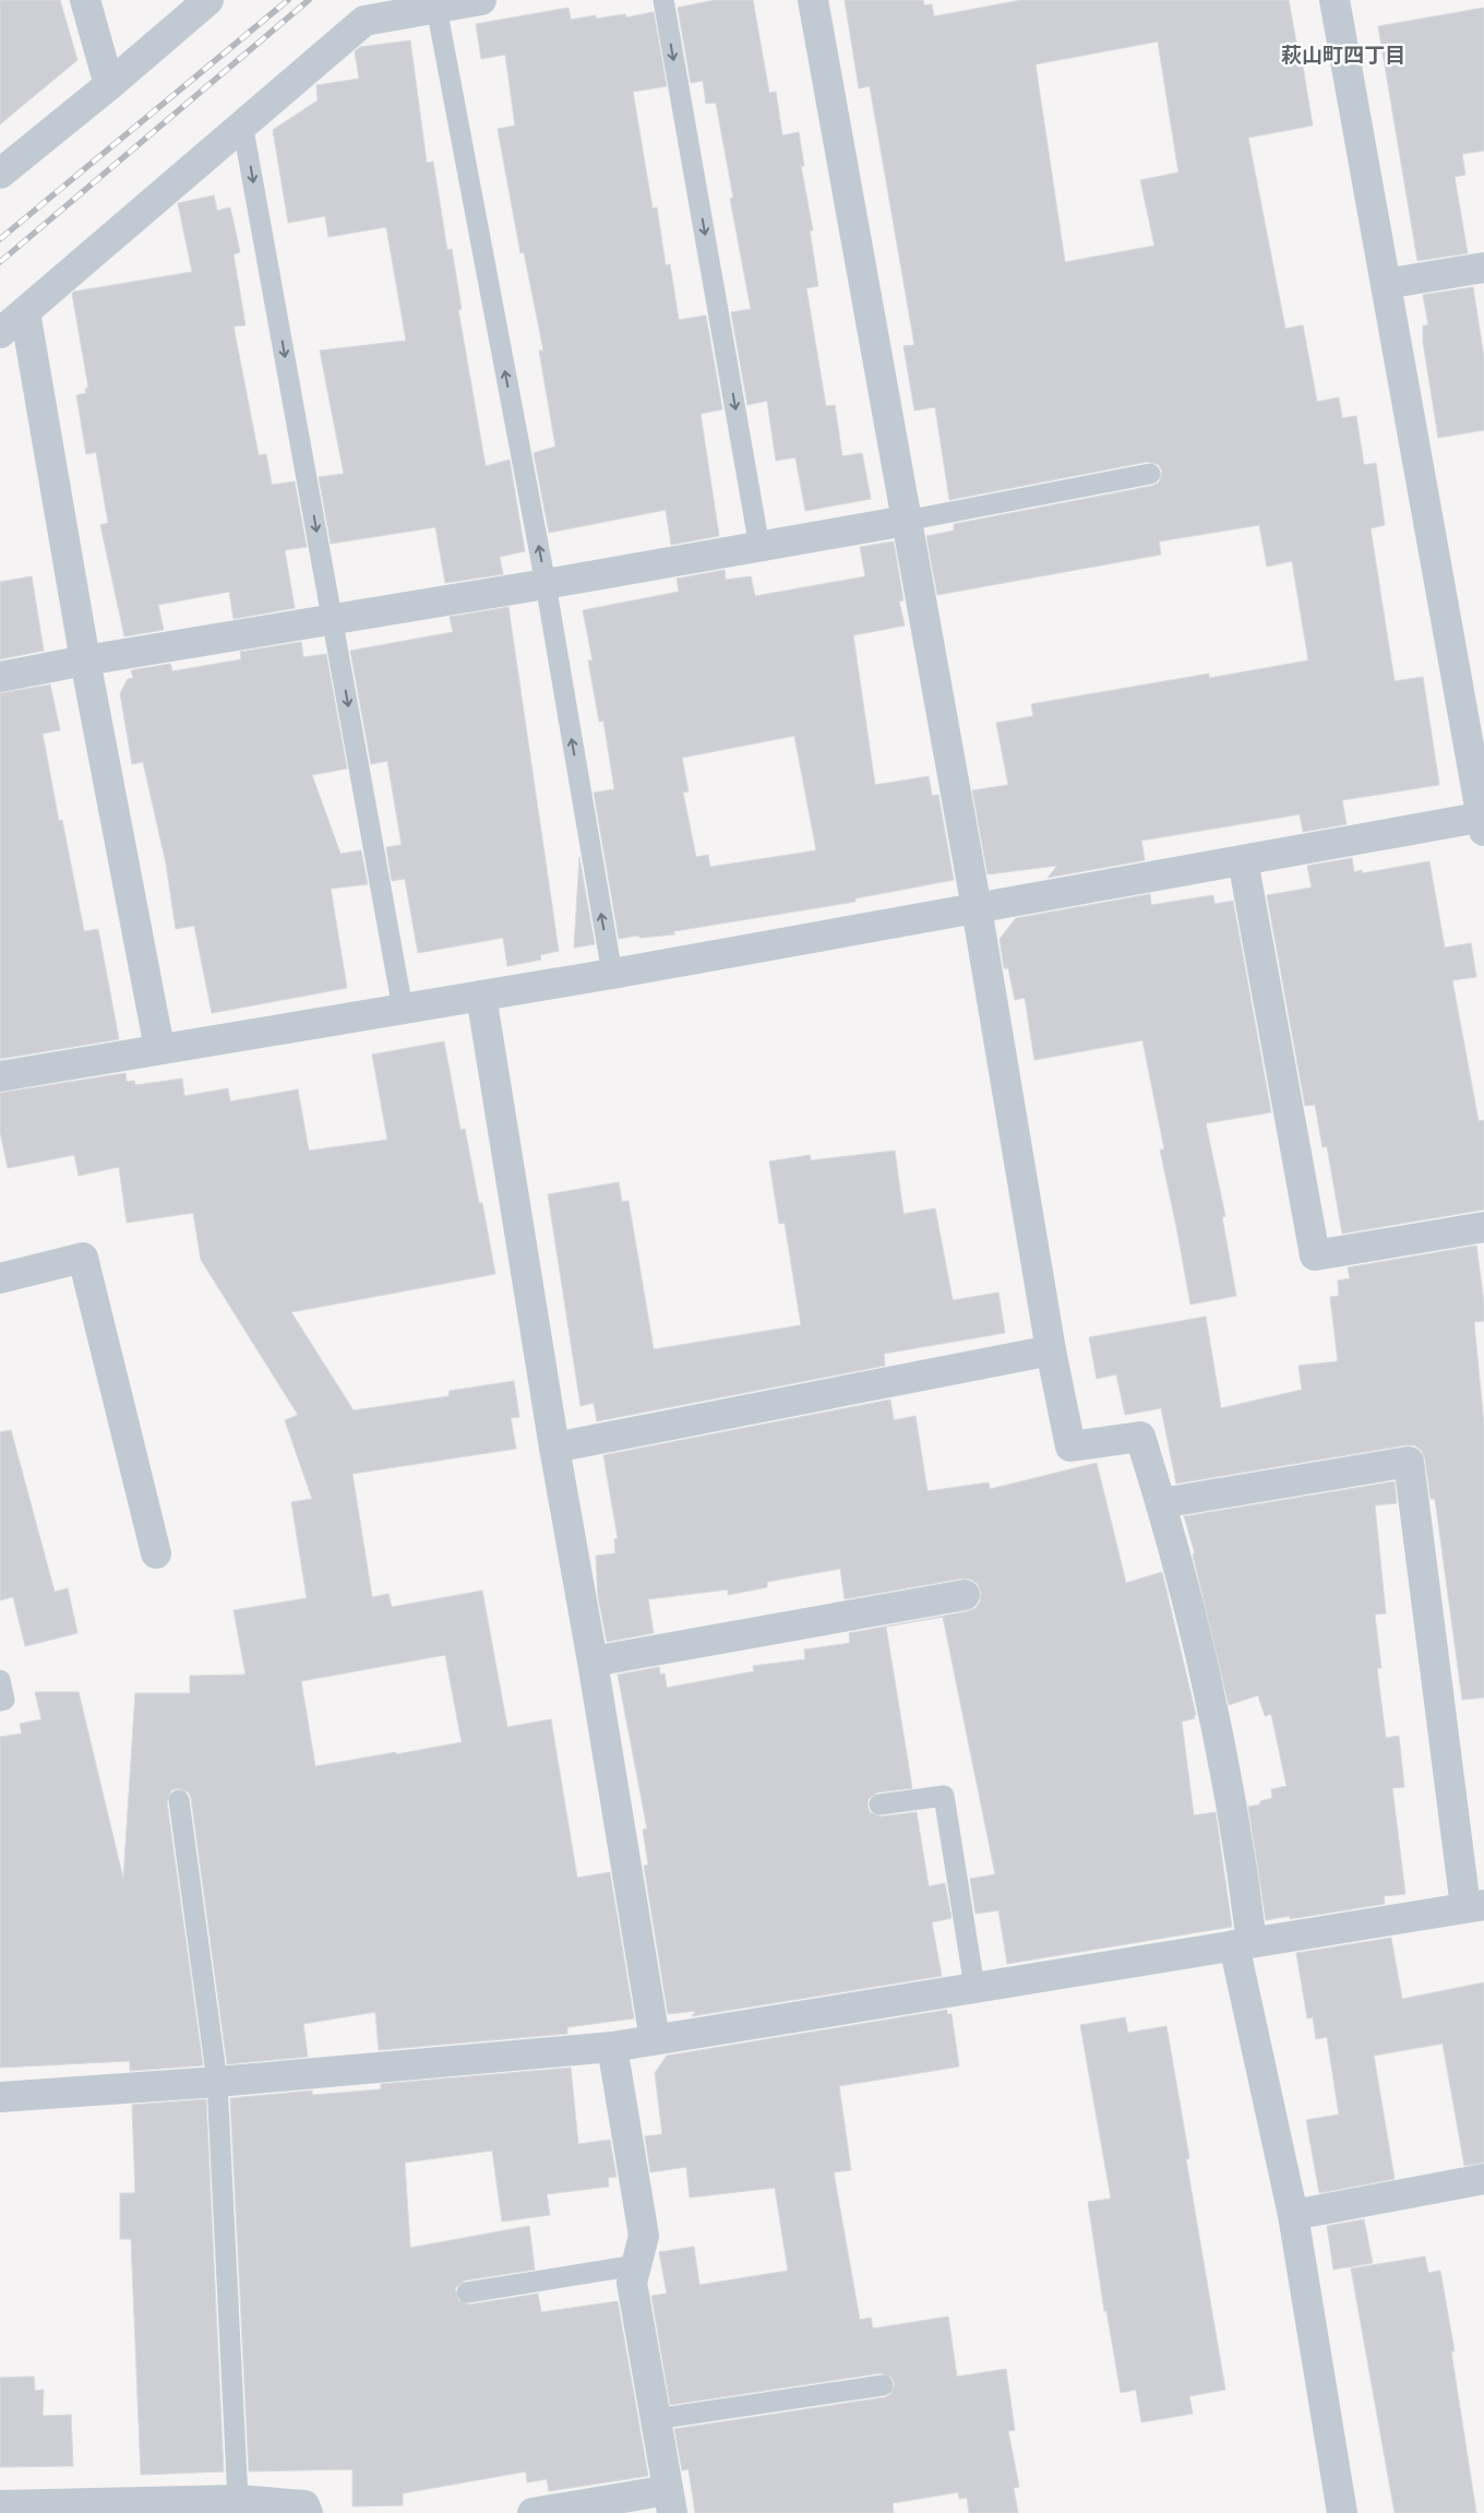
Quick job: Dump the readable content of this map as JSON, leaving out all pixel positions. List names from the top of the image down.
{
  "districts": ["萩山町四丁目"]
}
